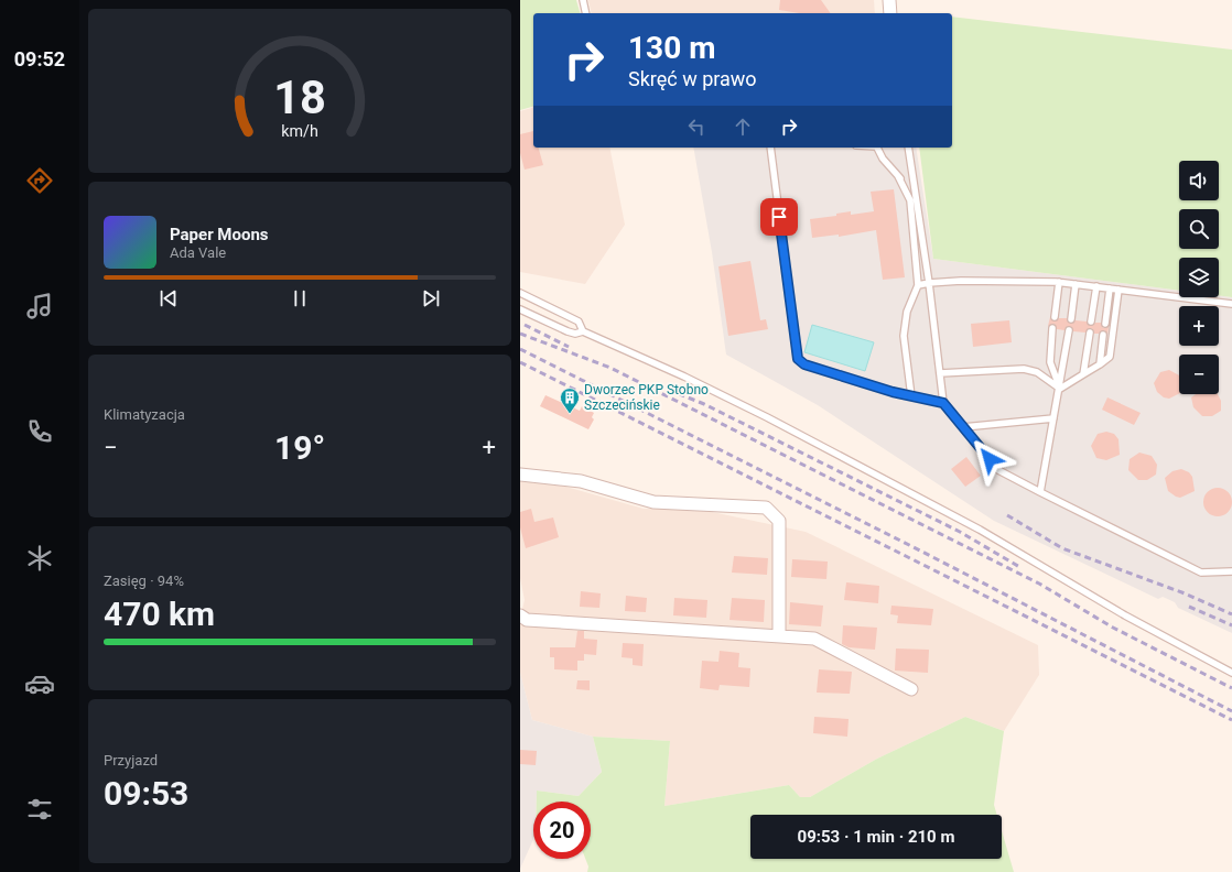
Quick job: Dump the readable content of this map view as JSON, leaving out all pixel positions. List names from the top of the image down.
{
  "places": {
    "building": ["Dworzec PKP Stobno Szczecińskie"]
  },
  "page": {
    "tabs": "09:52",
    "turn": ["130 m", "Skręć w prawo"],
    "map_buttons": ["+", "−"],
    "song": ["Paper Moons", "Ada Vale"],
    "tile": [
      "Klimatyzacja",
      ["Zasięg · 94%", "470 km"],
      ["Przyjazd", "09:53"]
    ],
    "heat": ["−", "19°", "+"],
    "limit": "20",
    "trip": "09:53 · 1 min · 210 m",
    "gauge": ["18", "km/h"]
  }
}
